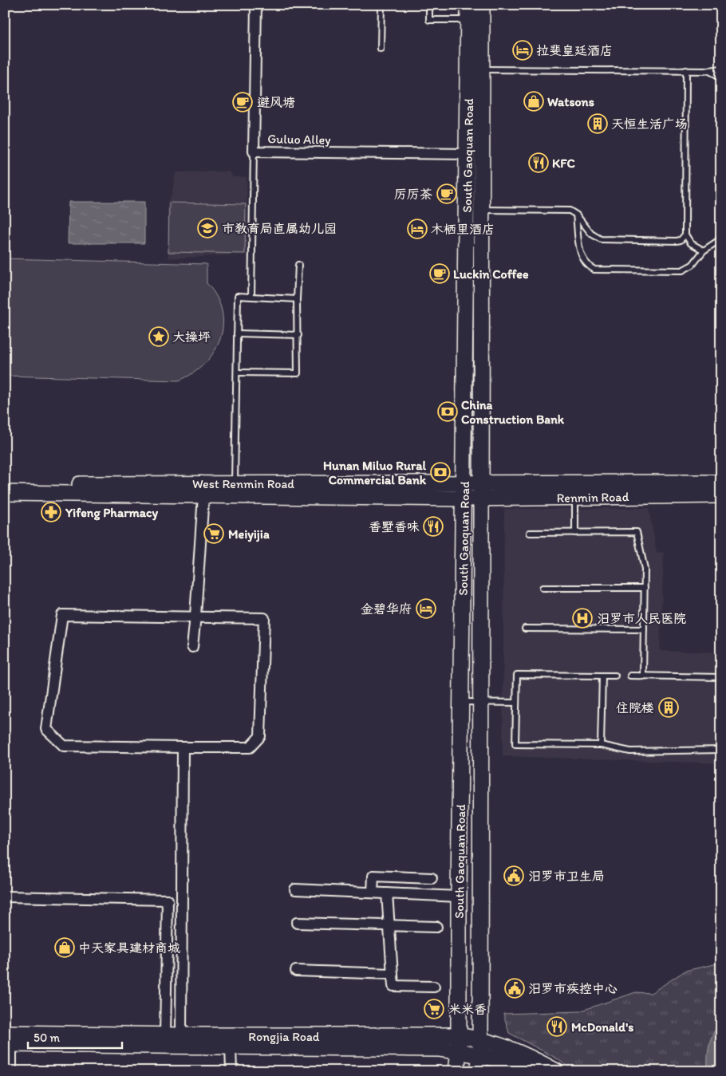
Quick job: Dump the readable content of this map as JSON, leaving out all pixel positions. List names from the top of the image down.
{
  "streets": {
    "street": [
      "Guluo Alley",
      "South Gaoquan Road",
      "West Renmin Road",
      "Renmin Road",
      "Rongjia Road"
    ]
  },
  "crossings": [
    ["Guluo Alley", "South Gaoquan Road"],
    ["South Gaoquan Road", "West Renmin Road"],
    ["South Gaoquan Road", "Renmin Road"],
    ["South Gaoquan Road", "Rongjia Road"],
    ["West Renmin Road", "Renmin Road"]
  ],
  "places": {
    "hotel": ["拉斐皇廷酒店", "木栖里酒店", "金碧华府"],
    "shop": ["Watsons", "中天家具建材商城"],
    "cafe": ["避风塘", "厉厉茶", "Luckin Coffee"],
    "building": ["天恒生活广场", "住院楼"],
    "restaurant": ["KFC", "香墅香味", "McDonald's"],
    "school or university": ["市教育局直属幼儿园"],
    "place": ["大操坪"],
    "bank": ["China Construction Bank", "Hunan Miluo Rural Commercial Bank"],
    "pharmacy": ["Yifeng Pharmacy"],
    "supermarket": ["Meiyijia", "米米香"],
    "hospital": ["汨罗市人民医院"],
    "public building": ["汨罗市卫生局", "汨罗市疾控中心"]
  },
  "scale_bar": "50 m"
}
